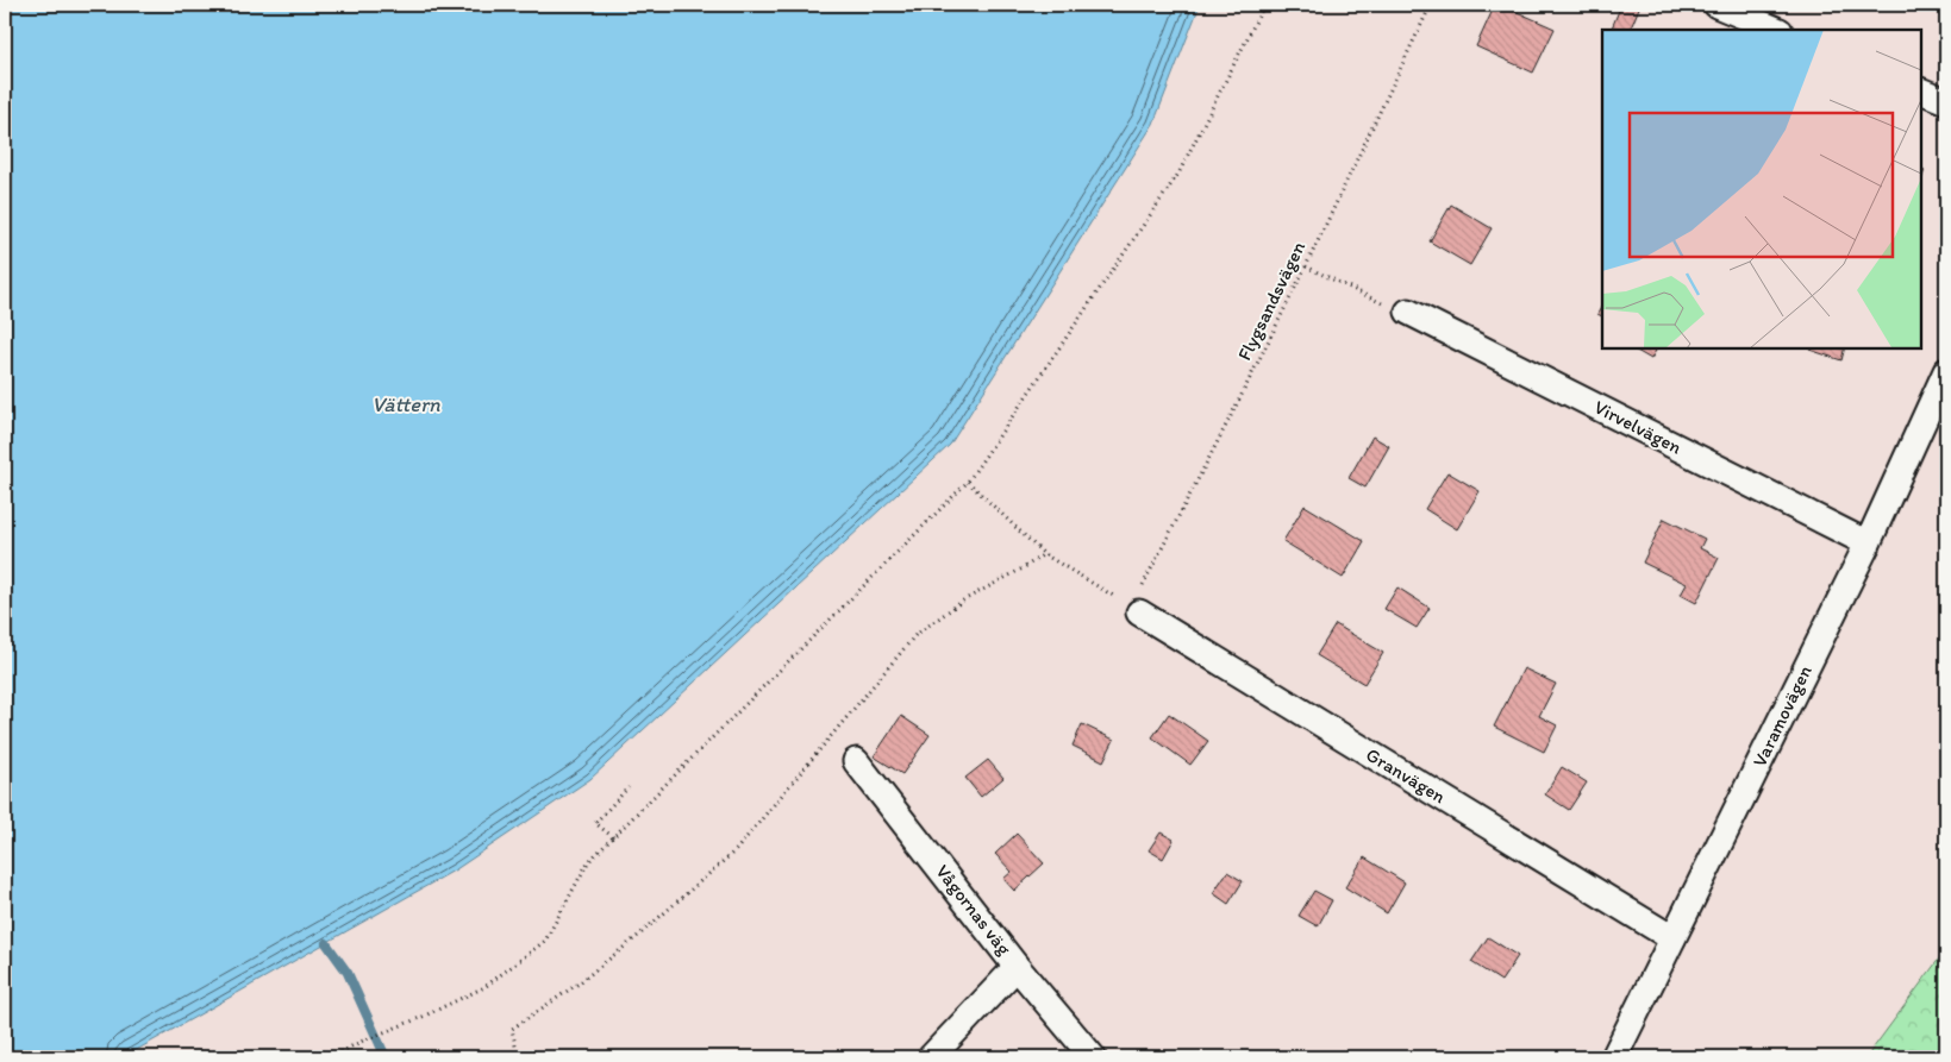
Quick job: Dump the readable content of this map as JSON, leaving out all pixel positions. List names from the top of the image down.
{
  "streets": {
    "street": [
      "Virvelvägen",
      "Varamovägen",
      "Granvägen",
      "Vågornas väg"
    ],
    "path": ["Flygsandsvägen"]
  },
  "crossings": [
    ["Virvelvägen", "Varamovägen"],
    ["Varamovägen", "Granvägen"]
  ],
  "water": ["Vättern"]
}
